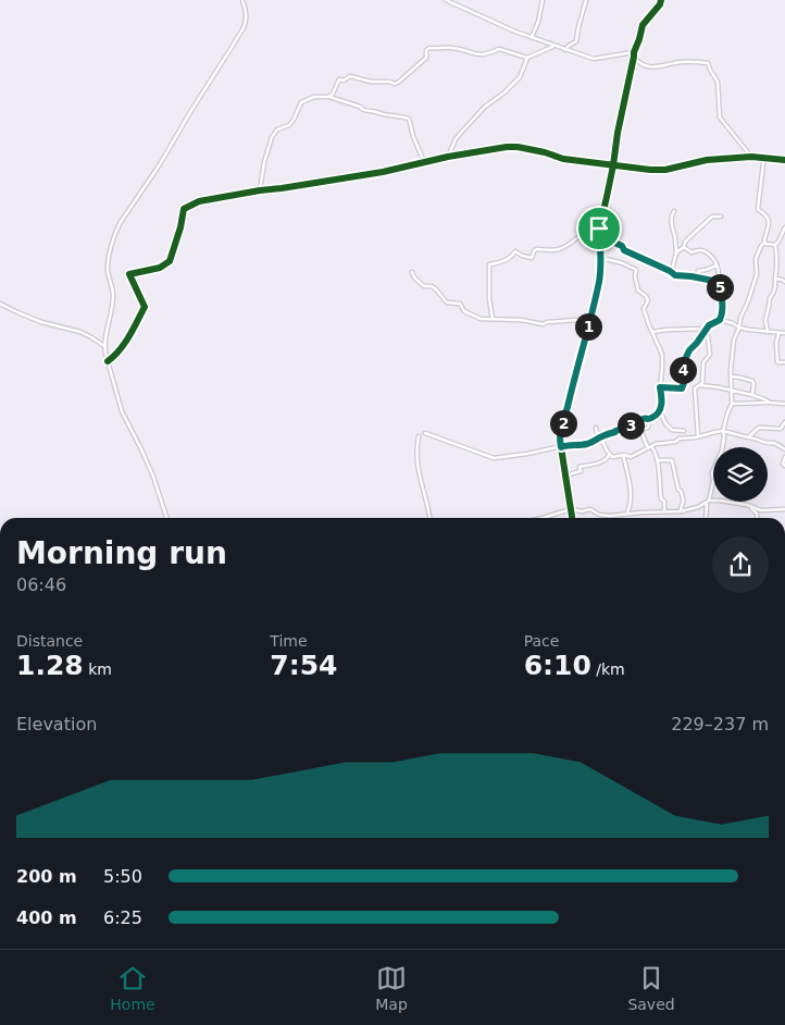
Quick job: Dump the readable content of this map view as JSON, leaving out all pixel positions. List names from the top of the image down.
{
  "page": {
    "pins": [
      "5",
      "1",
      "4",
      "2",
      "3"
    ],
    "heading": ["Morning run", "06:46"],
    "stats": [
      ["Distance", "1.28 km"],
      ["Time", "7:54"],
      ["Pace", "6:10 /km"]
    ],
    "chart": ["Elevation", "229–237 m"],
    "list": [
      {
        "name": "200 m",
        "note": "5:50"
      },
      {
        "name": "400 m",
        "note": "6:25"
      }
    ],
    "tabs": ["Home", "Map", "Saved"]
  }
}
